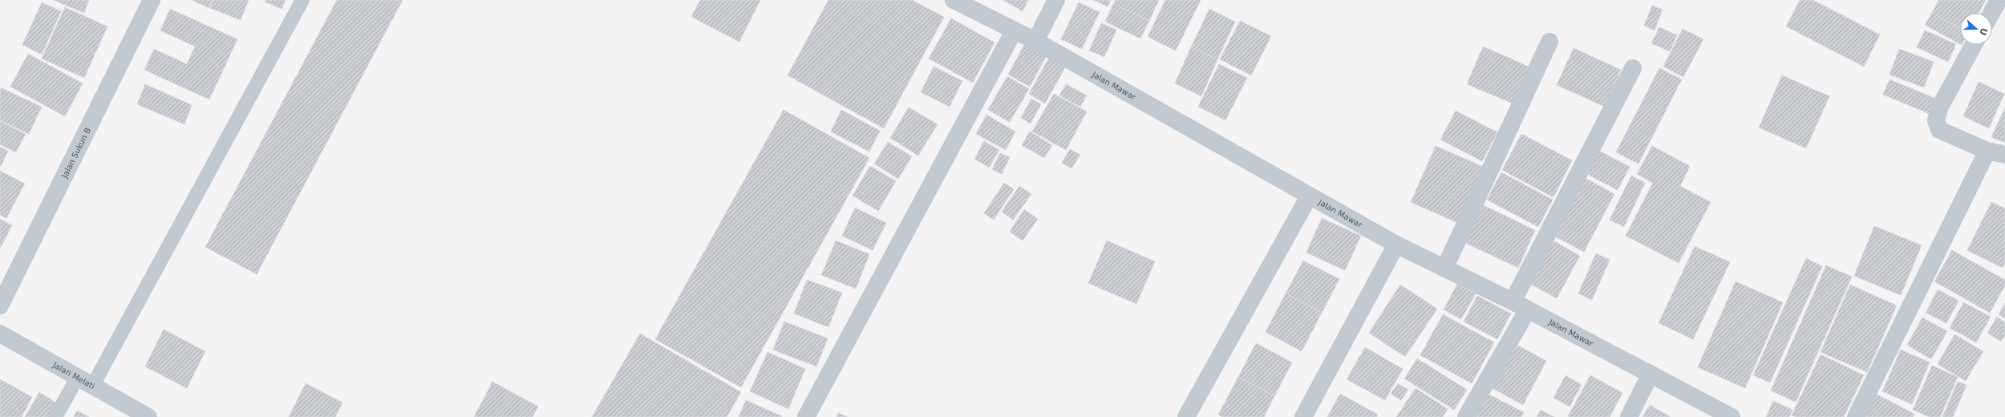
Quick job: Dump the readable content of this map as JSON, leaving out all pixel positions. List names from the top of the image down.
{
  "streets": {
    "street": ["Jalan Mawar", "Jalan Sukun B", "Jalan Melati"]
  },
  "north": "right"
}
